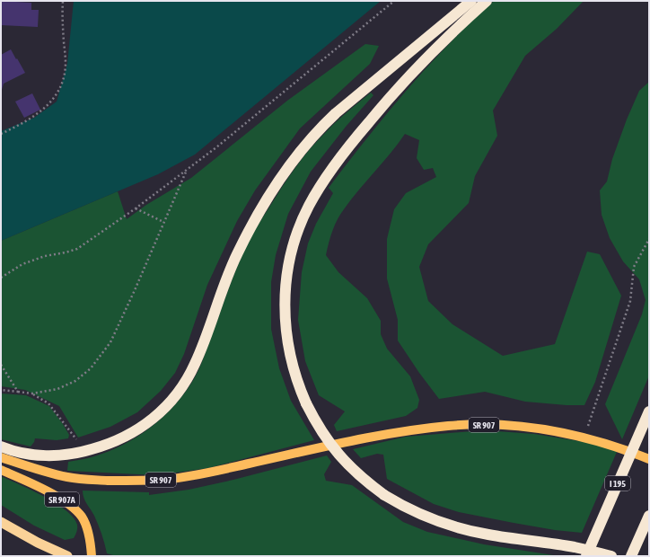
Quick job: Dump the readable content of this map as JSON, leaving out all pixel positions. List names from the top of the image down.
{
  "streets": {
    "highway": ["I 195"],
    "main road": ["SR 907", "SR 907A"]
  }
}
